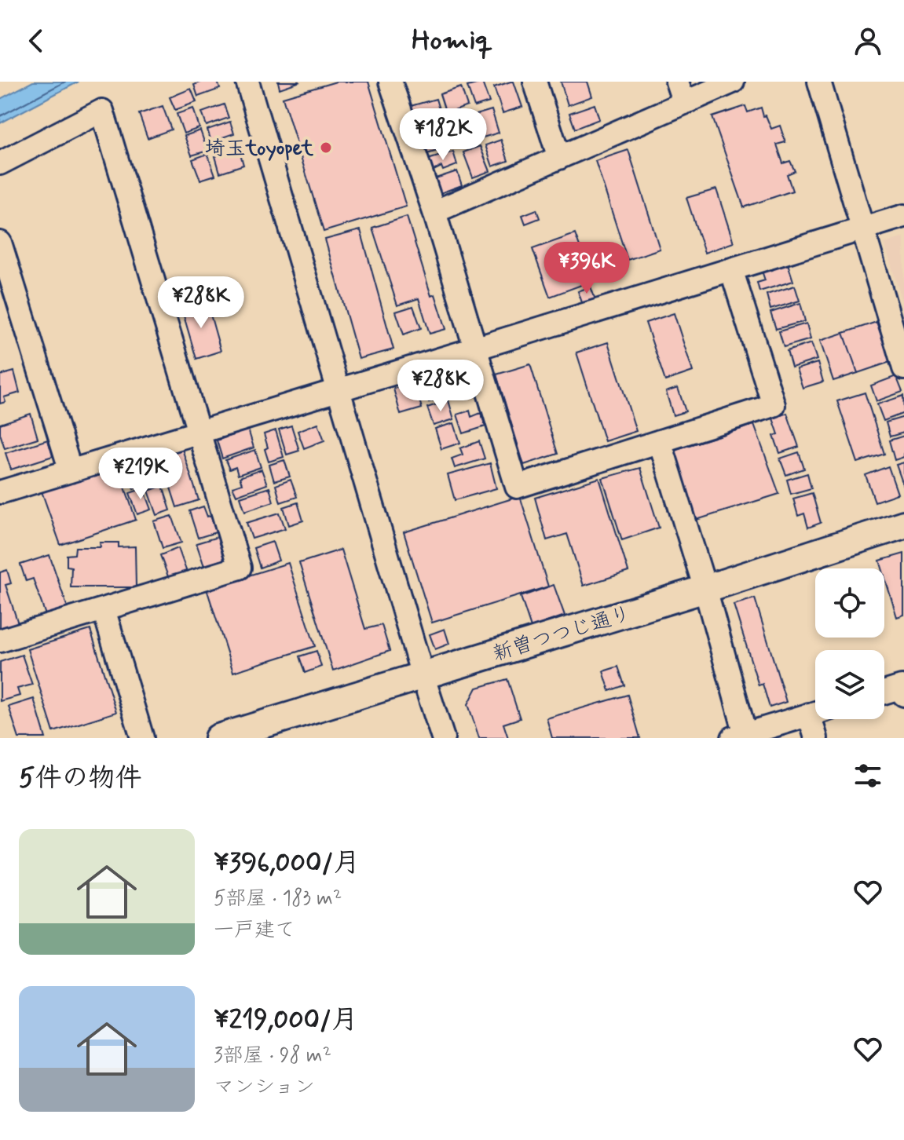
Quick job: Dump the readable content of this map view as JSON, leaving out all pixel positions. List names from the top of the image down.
{
  "streets": {
    "street": ["新曽つつじ通り"]
  },
  "places": ["埼玉toyopet"],
  "page": {
    "header": "Homiq",
    "price": [
      "¥182K",
      "¥396K",
      "¥288K",
      "¥288K",
      "¥219K"
    ],
    "heading": "5件の物件",
    "list": [
      {
        "name": "¥396,000/月",
        "note": "5部屋 · 183 m² · 一戸建て"
      },
      {
        "name": "¥219,000/月",
        "note": "3部屋 · 98 m² · マンション"
      }
    ]
  }
}
